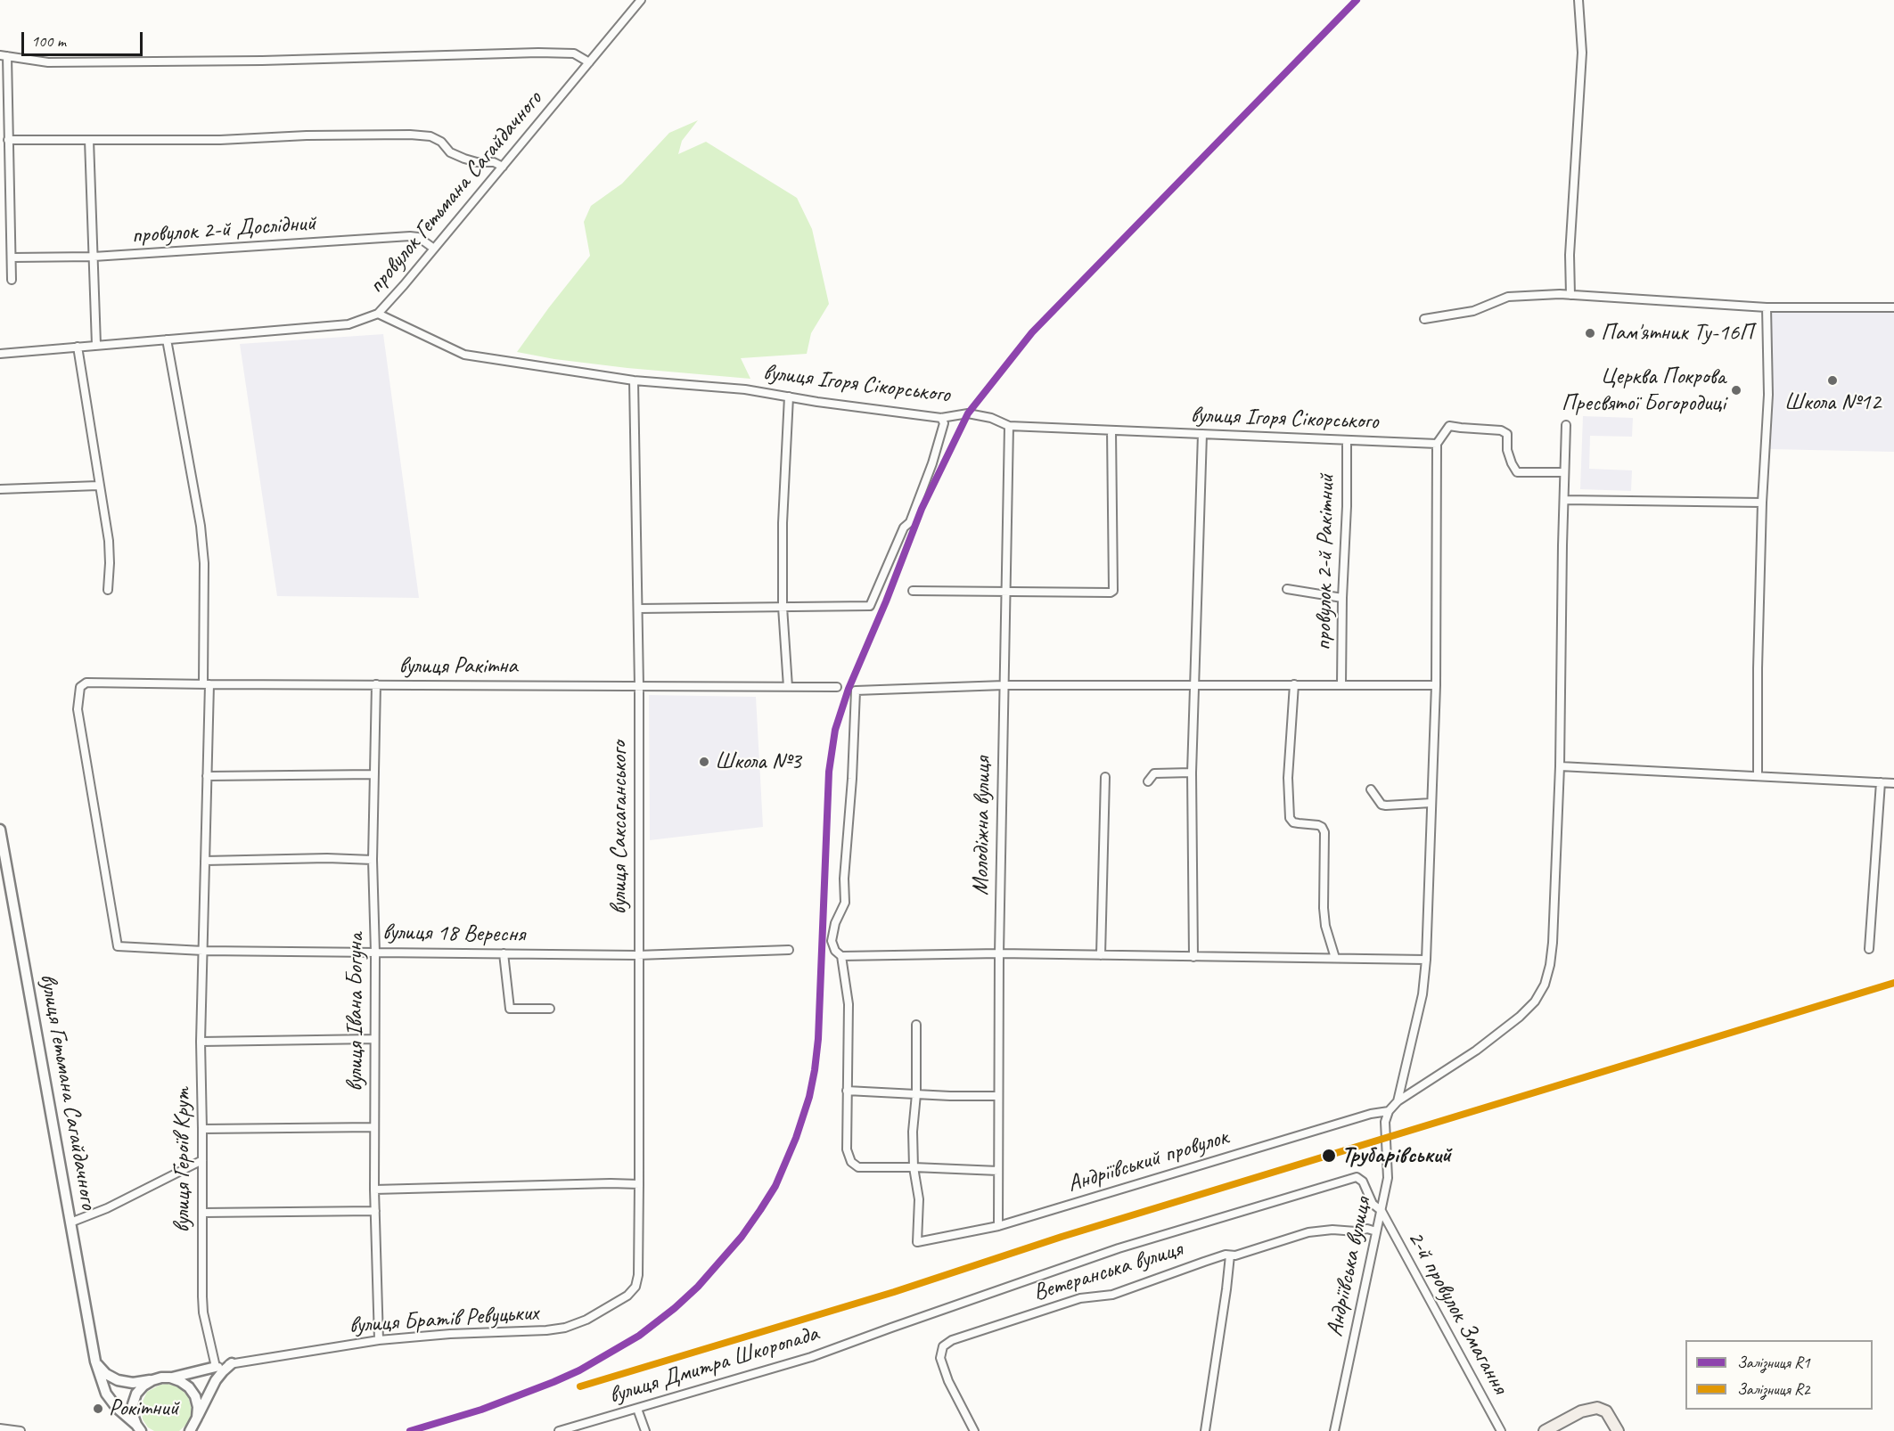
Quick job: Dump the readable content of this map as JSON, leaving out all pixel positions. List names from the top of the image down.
{
  "streets": {
    "main road": ["вулиця Гетьмана Сагайдачного"],
    "street": [
      "провулок Гетьмана Сагайдачного",
      "провулок 2-й Дослідний",
      "вулиця Ігоря Сікорського",
      "провулок 2-й Ракітний",
      "вулиця Ракітна",
      "Молодіжна вулиця",
      "вулиця Саксаганського",
      "вулиця 18 Вересня",
      "вулиця Івана Богуна",
      "вулиця Героїв Крут",
      "Андріївський провулок",
      "Андріївська вулиця",
      "Ветеранська вулиця",
      "2-й провулок Змагання",
      "вулиця Братів Ревуцьких",
      "вулиця Дмитра Шкоропада"
    ]
  },
  "crossings": [
    ["провулок Гетьмана Сагайдачного", "провулок 2-й Дослідний"],
    ["провулок Гетьмана Сагайдачного", "вулиця Ігоря Сікорського"],
    ["провулок Гетьмана Сагайдачного", "вулиця Героїв Крут"],
    ["вулиця Ігоря Сікорського", "провулок 2-й Ракітний"],
    ["вулиця Ігоря Сікорського", "Молодіжна вулиця"],
    ["вулиця Ігоря Сікорського", "вулиця Саксаганського"],
    ["вулиця Ракітна", "вулиця Саксаганського"],
    ["вулиця Ракітна", "вулиця 18 Вересня"],
    ["вулиця Ракітна", "вулиця Івана Богуна"],
    ["вулиця Ракітна", "вулиця Героїв Крут"],
    ["Молодіжна вулиця", "Андріївський провулок"],
    ["вулиця Саксаганського", "вулиця 18 Вересня"],
    ["вулиця Саксаганського", "вулиця Братів Ревуцьких"],
    ["вулиця 18 Вересня", "вулиця Івана Богуна"],
    ["вулиця 18 Вересня", "вулиця Героїв Крут"],
    ["вулиця Івана Богуна", "вулиця Братів Ревуцьких"],
    ["вулиця Героїв Крут", "вулиця Братів Ревуцьких"],
    ["Андріївський провулок", "Андріївська вулиця"],
    ["Андріївська вулиця", "Ветеранська вулиця"],
    ["Андріївська вулиця", "2-й провулок Змагання"],
    ["Андріївська вулиця", "вулиця Дмитра Шкоропада"],
    ["2-й провулок Змагання", "вулиця Дмитра Шкоропада"]
  ],
  "places": [
    "Пам'ятник Ту-16П",
    "Школа №12",
    "Церква Покрова Пресвятої Богородиці",
    "Школа №3",
    "Трубарівський",
    "Рокітний"
  ],
  "lines": ["rail line R1", "rail line R2"],
  "legend": ["Залізниця R1", "Залізниця R2"],
  "scale_bar": "100 m"
}
